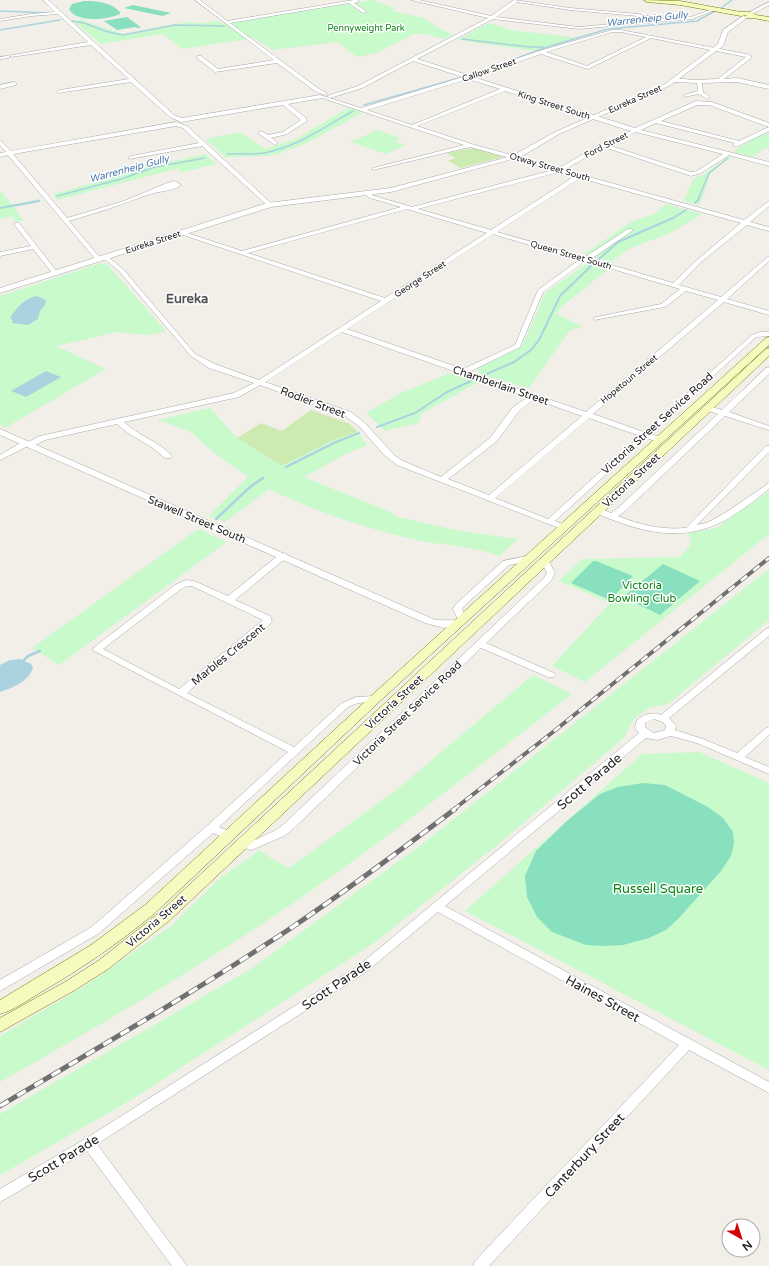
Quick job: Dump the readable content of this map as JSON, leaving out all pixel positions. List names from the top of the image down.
{
  "streets": {
    "main road": ["Victoria Street"],
    "street": [
      "Callow Street",
      "Eureka Street",
      "King Street South",
      "Ford Street",
      "Otway Street South",
      "Queen Street South",
      "George Street",
      "Hopetoun Street",
      "Chamberlain Street",
      "Rodier Street",
      "Victoria Street Service Road",
      "Stawell Street South",
      "Marbles Crescent",
      "Scott Parade",
      "Haines Street",
      "Canterbury Street"
    ]
  },
  "crossings": [
    ["Callow Street", "King Street South"],
    ["Callow Street", "Otway Street South"],
    ["Eureka Street", "King Street South"],
    ["Eureka Street", "Otway Street South"],
    ["Eureka Street", "Queen Street South"],
    ["Eureka Street", "Rodier Street"],
    ["King Street South", "Ford Street"],
    ["Ford Street", "Otway Street South"],
    ["Ford Street", "Queen Street South"],
    ["Otway Street South", "George Street"],
    ["Queen Street South", "George Street"],
    ["Queen Street South", "Hopetoun Street"],
    ["George Street", "Chamberlain Street"],
    ["George Street", "Rodier Street"],
    ["George Street", "Stawell Street South"],
    ["Hopetoun Street", "Chamberlain Street"],
    ["Hopetoun Street", "Rodier Street"],
    ["Chamberlain Street", "Victoria Street Service Road"],
    ["Chamberlain Street", "Victoria Street"],
    ["Rodier Street", "Victoria Street Service Road"],
    ["Rodier Street", "Victoria Street"],
    ["Victoria Street Service Road", "Victoria Street"],
    ["Victoria Street", "Stawell Street South"],
    ["Scott Parade", "Haines Street"],
    ["Haines Street", "Canterbury Street"]
  ],
  "districts": ["Eureka"],
  "water": ["Warrenheip Gully"],
  "parks": ["Pennyweight Park", "Victoria Bowling Club", "Russell Square"],
  "north": "bottom right"
}
